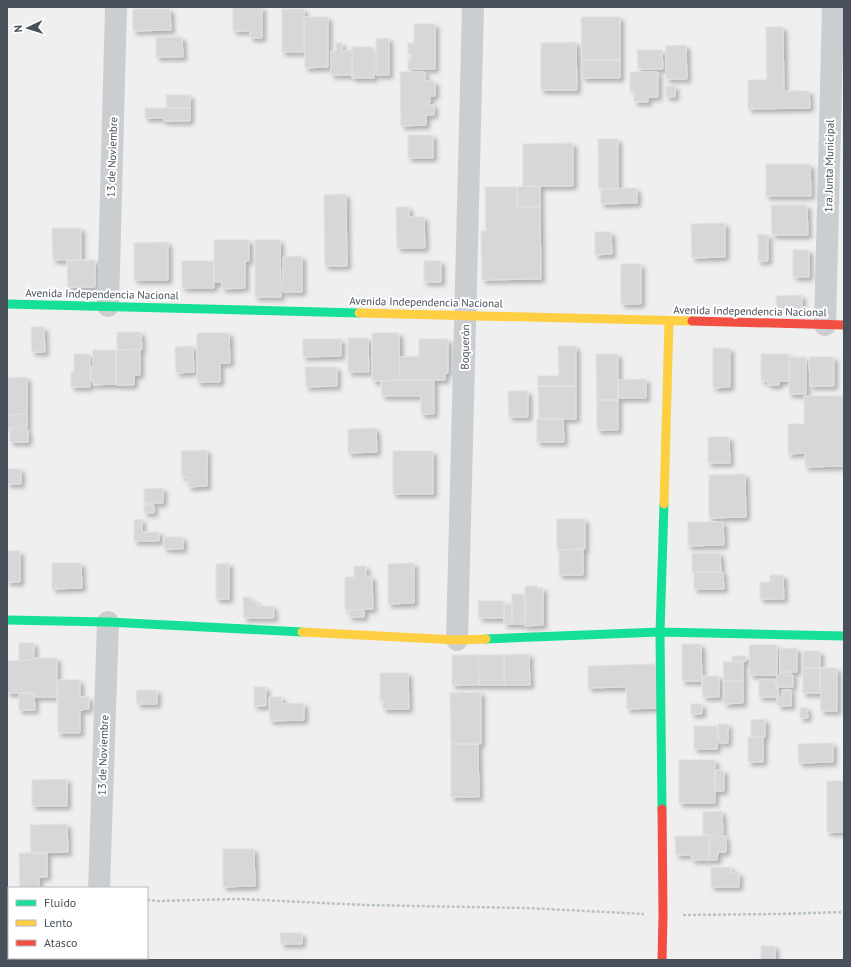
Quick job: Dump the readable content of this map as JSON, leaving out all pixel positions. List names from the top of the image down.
{
  "streets": {
    "street": [
      "13 de Noviembre",
      "1ra. Junta Municipal",
      "Avenida Independencia Nacional",
      "Boquerón"
    ]
  },
  "crossings": [
    ["13 de Noviembre", "Avenida Independencia Nacional"],
    ["1ra. Junta Municipal", "Avenida Independencia Nacional"],
    ["Avenida Independencia Nacional", "Boquerón"]
  ],
  "legend": ["Fluido", "Lento", "Atasco"],
  "north": "left"
}
